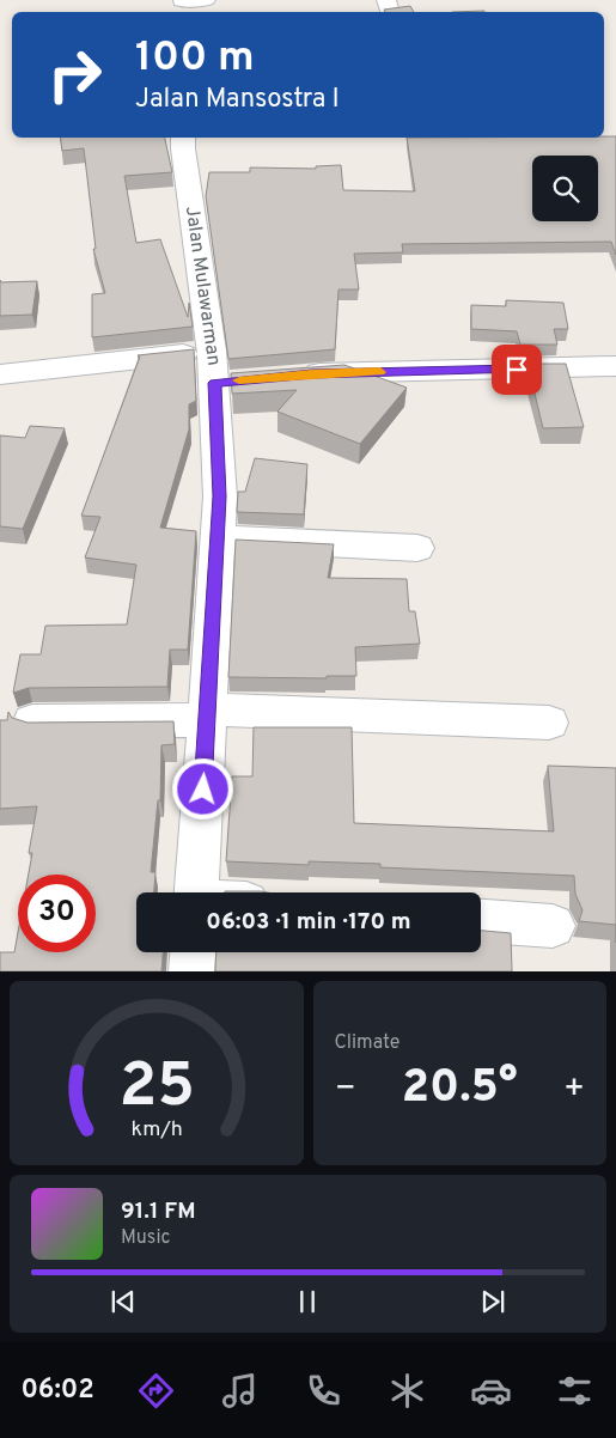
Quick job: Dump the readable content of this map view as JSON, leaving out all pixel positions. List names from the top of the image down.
{
  "streets": {
    "street": ["Jalan Mulawarman"]
  },
  "page": {
    "turn": ["100 m", "Jalan Mansostra I"],
    "limit": "30",
    "trip": "06:03 · 1 min · 170 m",
    "tile": "Climate",
    "heat": ["−", "20.5°", "+"],
    "song": ["91.1 FM", "Music"],
    "tabs": "06:02",
    "gauge": ["25", "km/h"]
  }
}
